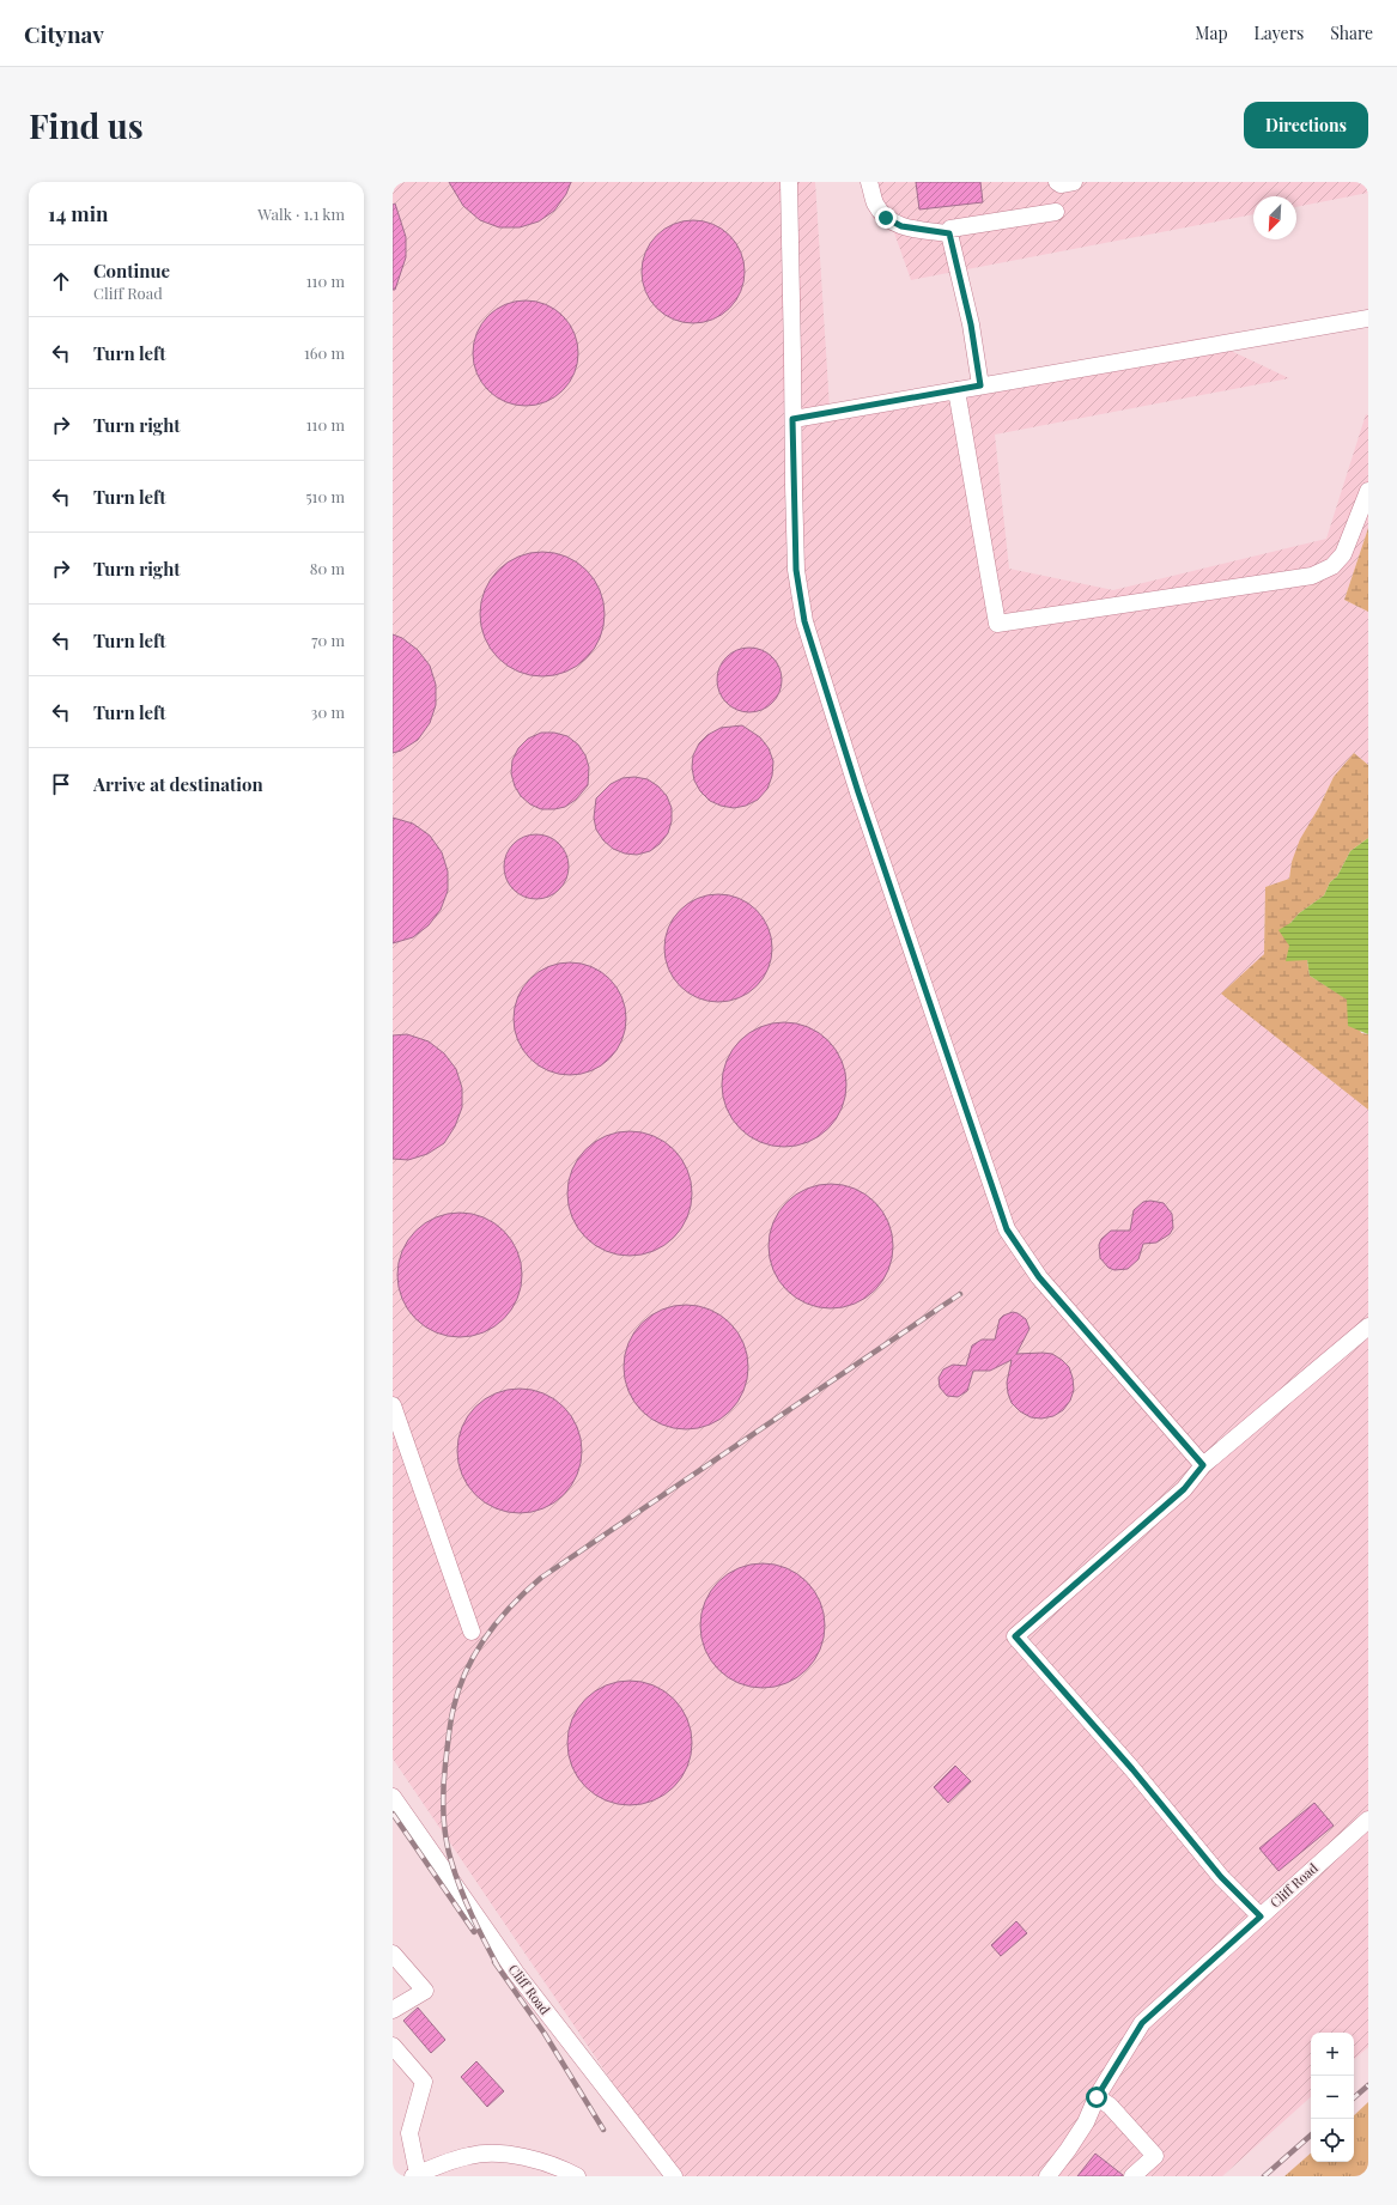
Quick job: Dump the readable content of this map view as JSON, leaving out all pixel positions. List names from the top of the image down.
{
  "streets": {
    "lane": ["Cliff Road"]
  },
  "north": "bottom left",
  "page": {
    "header": "Citynav",
    "nav": ["Map", "Layers", "Share"],
    "buttons": "Directions",
    "title": "Find us",
    "heading": ["14 min", "Walk · 1.1 km"],
    "list": [
      ["Continue", "Cliff Road", "110 m"],
      ["Turn left", "160 m"],
      ["Turn right", "110 m"],
      ["Turn left", "510 m"],
      ["Turn right", "80 m"],
      ["Turn left", "70 m"],
      ["Turn left", "30 m"],
      "Arrive at destination"
    ],
    "map_buttons": ["+", "−"]
  }
}
